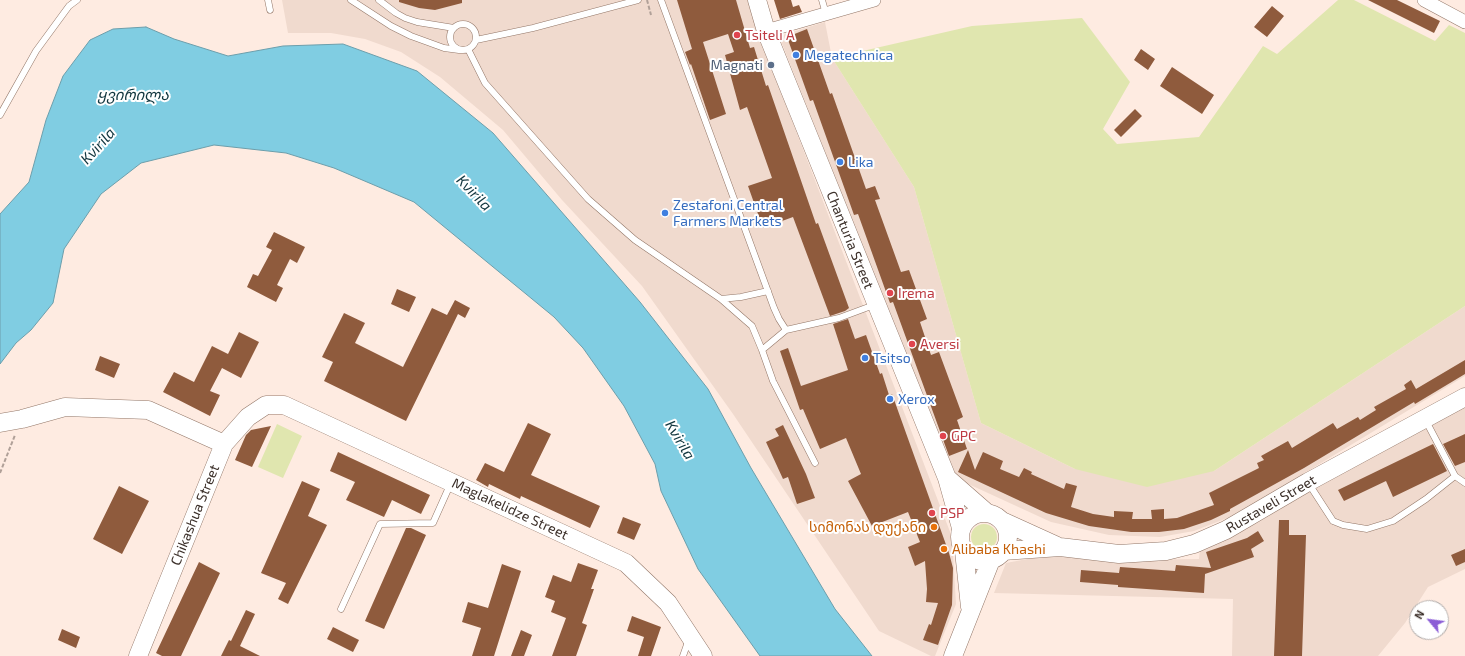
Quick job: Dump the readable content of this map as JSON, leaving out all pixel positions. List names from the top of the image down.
{
  "streets": {
    "street": [
      "Chanturia Street",
      "Rustaveli Street",
      "Maglakelidze Street",
      "Chikashua Street"
    ]
  },
  "crossings": [
    ["Chanturia Street", "Rustaveli Street"],
    ["Maglakelidze Street", "Chikashua Street"]
  ],
  "water": ["ყვირილა", "Kvirila"],
  "places": [
    "Tsiteli A",
    "Megatechnica",
    "Magnati",
    "Lika",
    "Zestafoni Central Farmers Markets",
    "Irema",
    "Aversi",
    "Tsitso",
    "Xerox",
    "GPC",
    "PSP",
    "სიმონას დუქანი",
    "Alibaba Khashi"
  ],
  "north": "top left"
}
